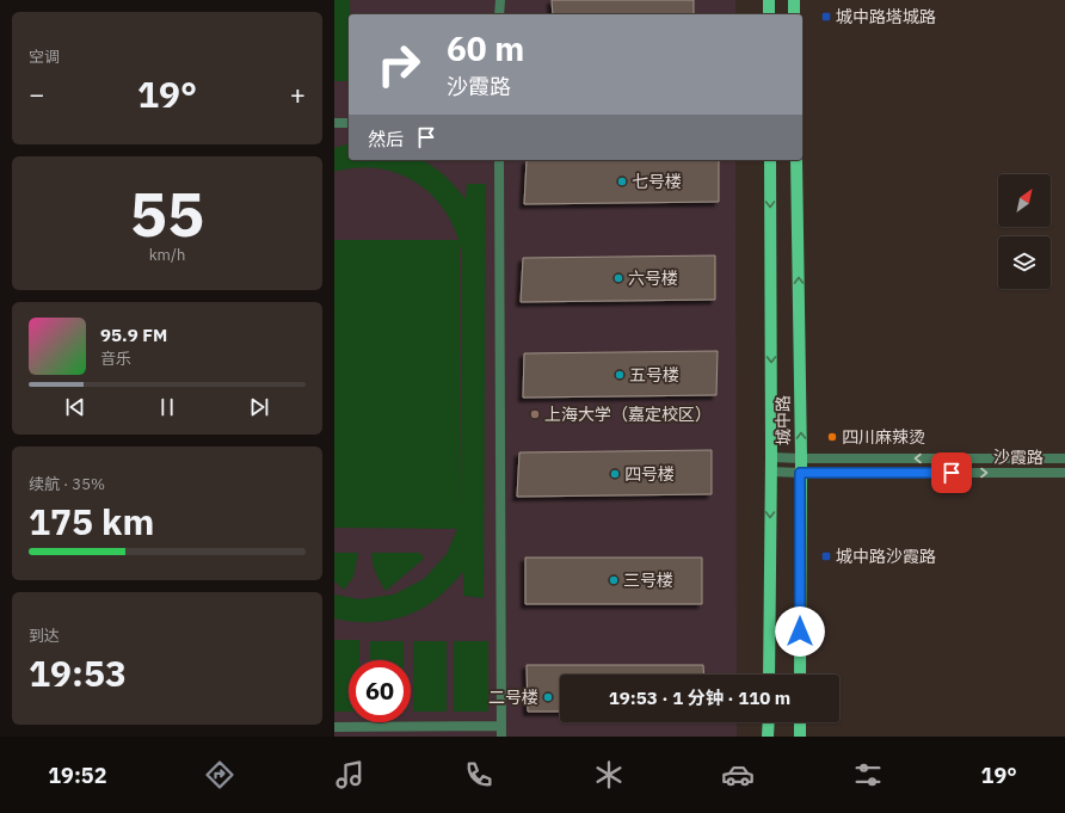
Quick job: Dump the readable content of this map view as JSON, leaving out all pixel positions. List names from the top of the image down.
{
  "streets": {
    "main road": ["城中路"],
    "street": ["沙霞路"]
  },
  "crossings": [
    ["城中路", "沙霞路"]
  ],
  "places": {
    "transit": ["城中路塔城路", "城中路沙霞路"],
    "other": [
      "七号楼",
      "六号楼",
      "五号楼",
      "上海大学（嘉定校区）",
      "四川麻辣烫",
      "四号楼",
      "三号楼",
      "二号楼"
    ]
  },
  "north": "top right",
  "page": {
    "tile": [
      "空调",
      ["55", "km/h"],
      ["续航 · 35%", "175 km"],
      ["到达", "19:53"]
    ],
    "turn": ["60 m", "沙霞路"],
    "heat": ["−", "19°", "+"],
    "then": "然后",
    "song": ["95.9 FM", "音乐"],
    "limit": "60",
    "trip": "19:53 · 1 分钟 · 110 m",
    "tabs": ["19:52", "19°"]
  }
}
